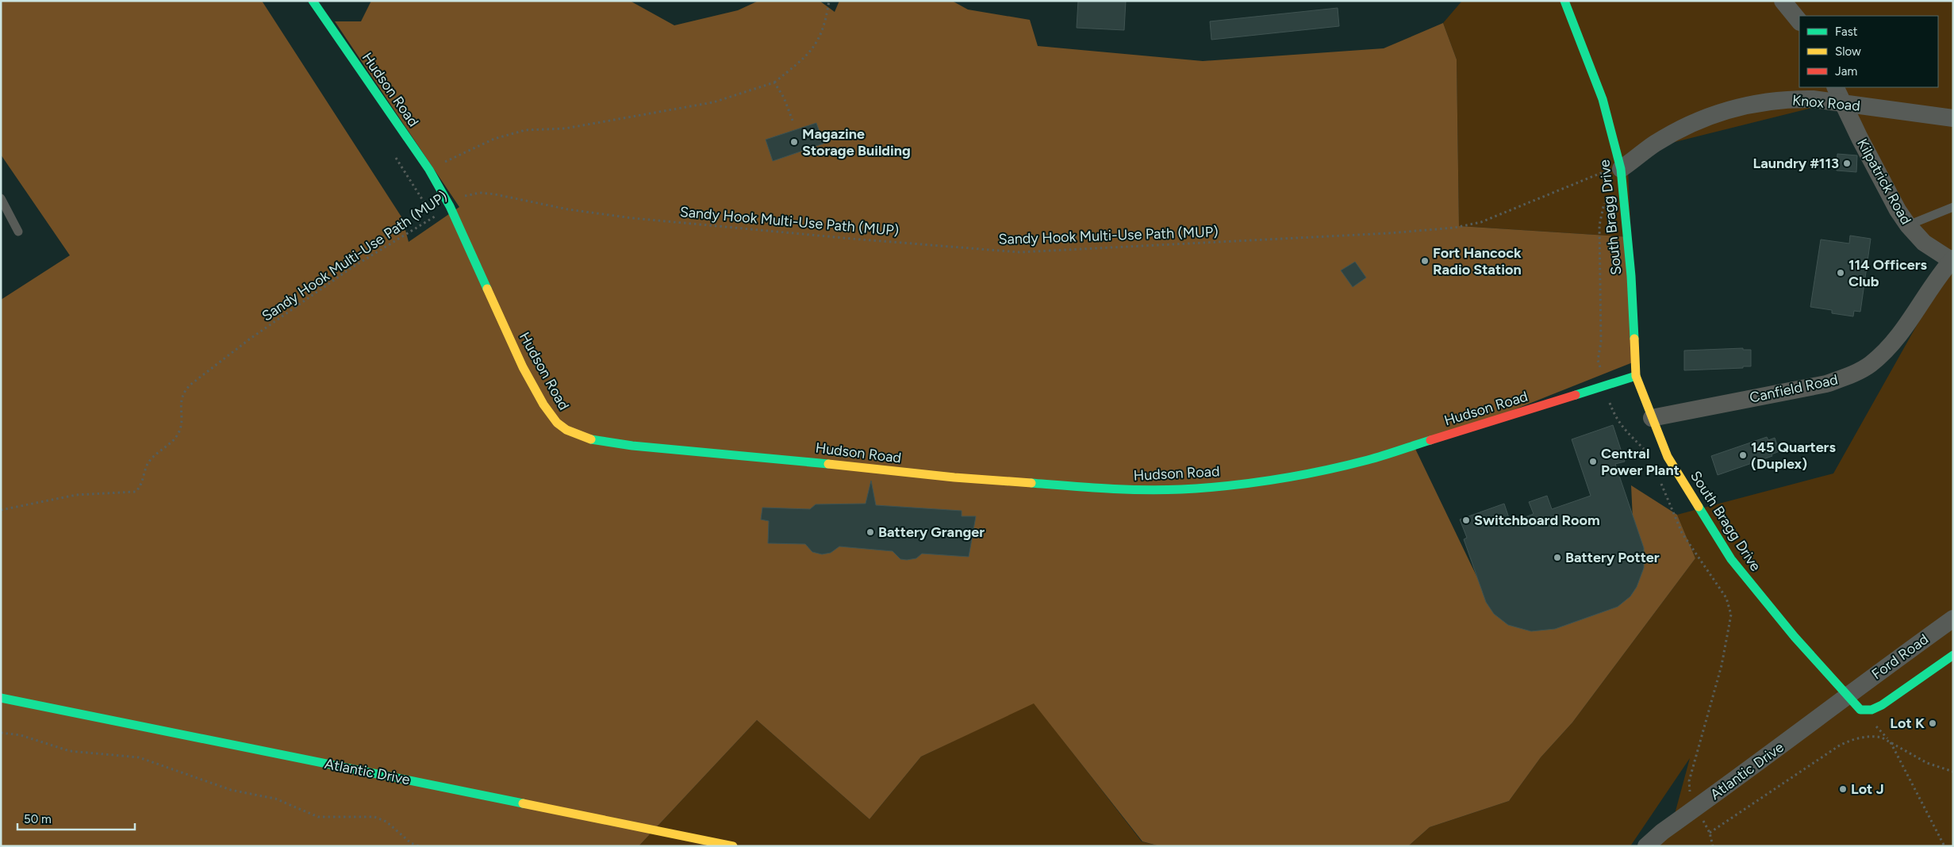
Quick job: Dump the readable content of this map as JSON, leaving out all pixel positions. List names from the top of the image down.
{
  "streets": {
    "street": [
      "Hudson Road",
      "Knox Road",
      "Kilpatrick Road",
      "South Bragg Drive",
      "Canfield Road",
      "Ford Road",
      "Atlantic Drive"
    ],
    "path": ["Sandy Hook Multi-Use Path (MUP)"]
  },
  "crossings": [
    ["Hudson Road", "South Bragg Drive"],
    ["Hudson Road", "Sandy Hook Multi-Use Path (MUP)"],
    ["Knox Road", "Kilpatrick Road"],
    ["Knox Road", "South Bragg Drive"],
    ["Kilpatrick Road", "Canfield Road"],
    ["South Bragg Drive", "Canfield Road"],
    ["South Bragg Drive", "Ford Road"],
    ["South Bragg Drive", "Atlantic Drive"],
    ["Ford Road", "Atlantic Drive"]
  ],
  "places": [
    "Magazine Storage Building",
    "Laundry #113",
    "Fort Hancock Radio Station",
    "114 Officers Club",
    "145 Quarters (Duplex)",
    "Central Power Plant",
    "Switchboard Room",
    "Battery Granger",
    "Battery Potter",
    "Lot K",
    "Lot J"
  ],
  "legend": ["Fast", "Slow", "Jam"],
  "scale_bar": "50 m"
}
